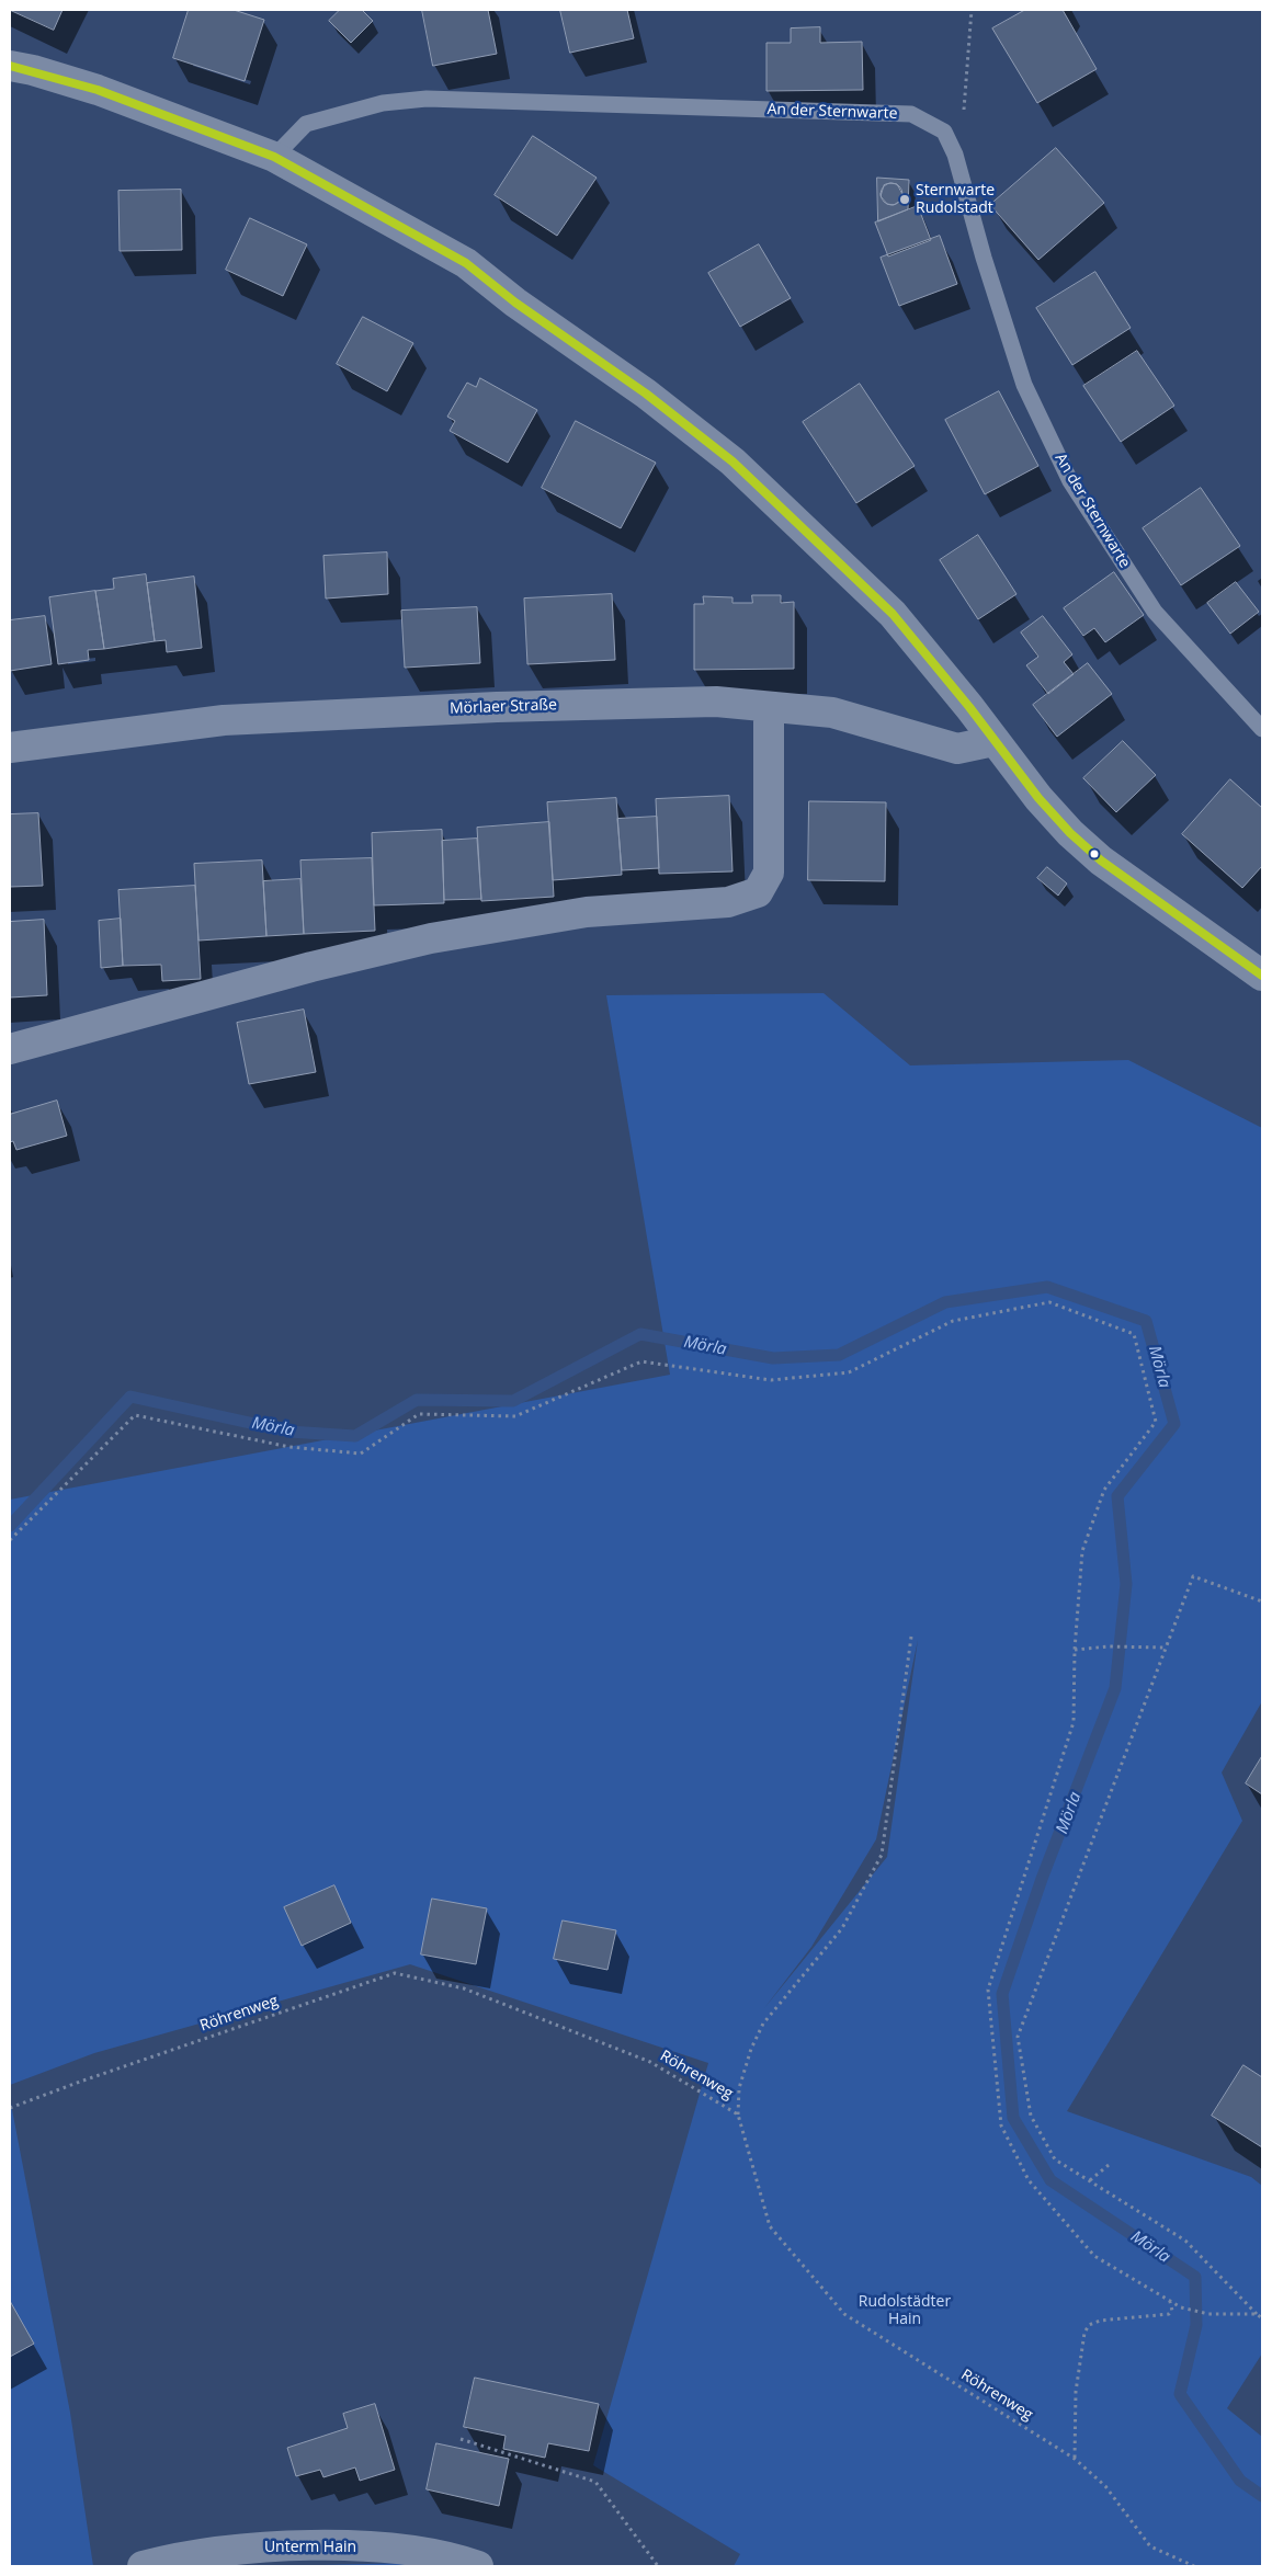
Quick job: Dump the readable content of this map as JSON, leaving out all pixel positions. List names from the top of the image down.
{
  "streets": {
    "street": ["Mörlaer Straße", "Unterm Hain"],
    "lane": ["An der Sternwarte"],
    "path": ["Röhrenweg"]
  },
  "water": ["Mörla"],
  "parks": ["Rudolstädter Hain"],
  "places": ["Sternwarte Rudolstadt"]
}
